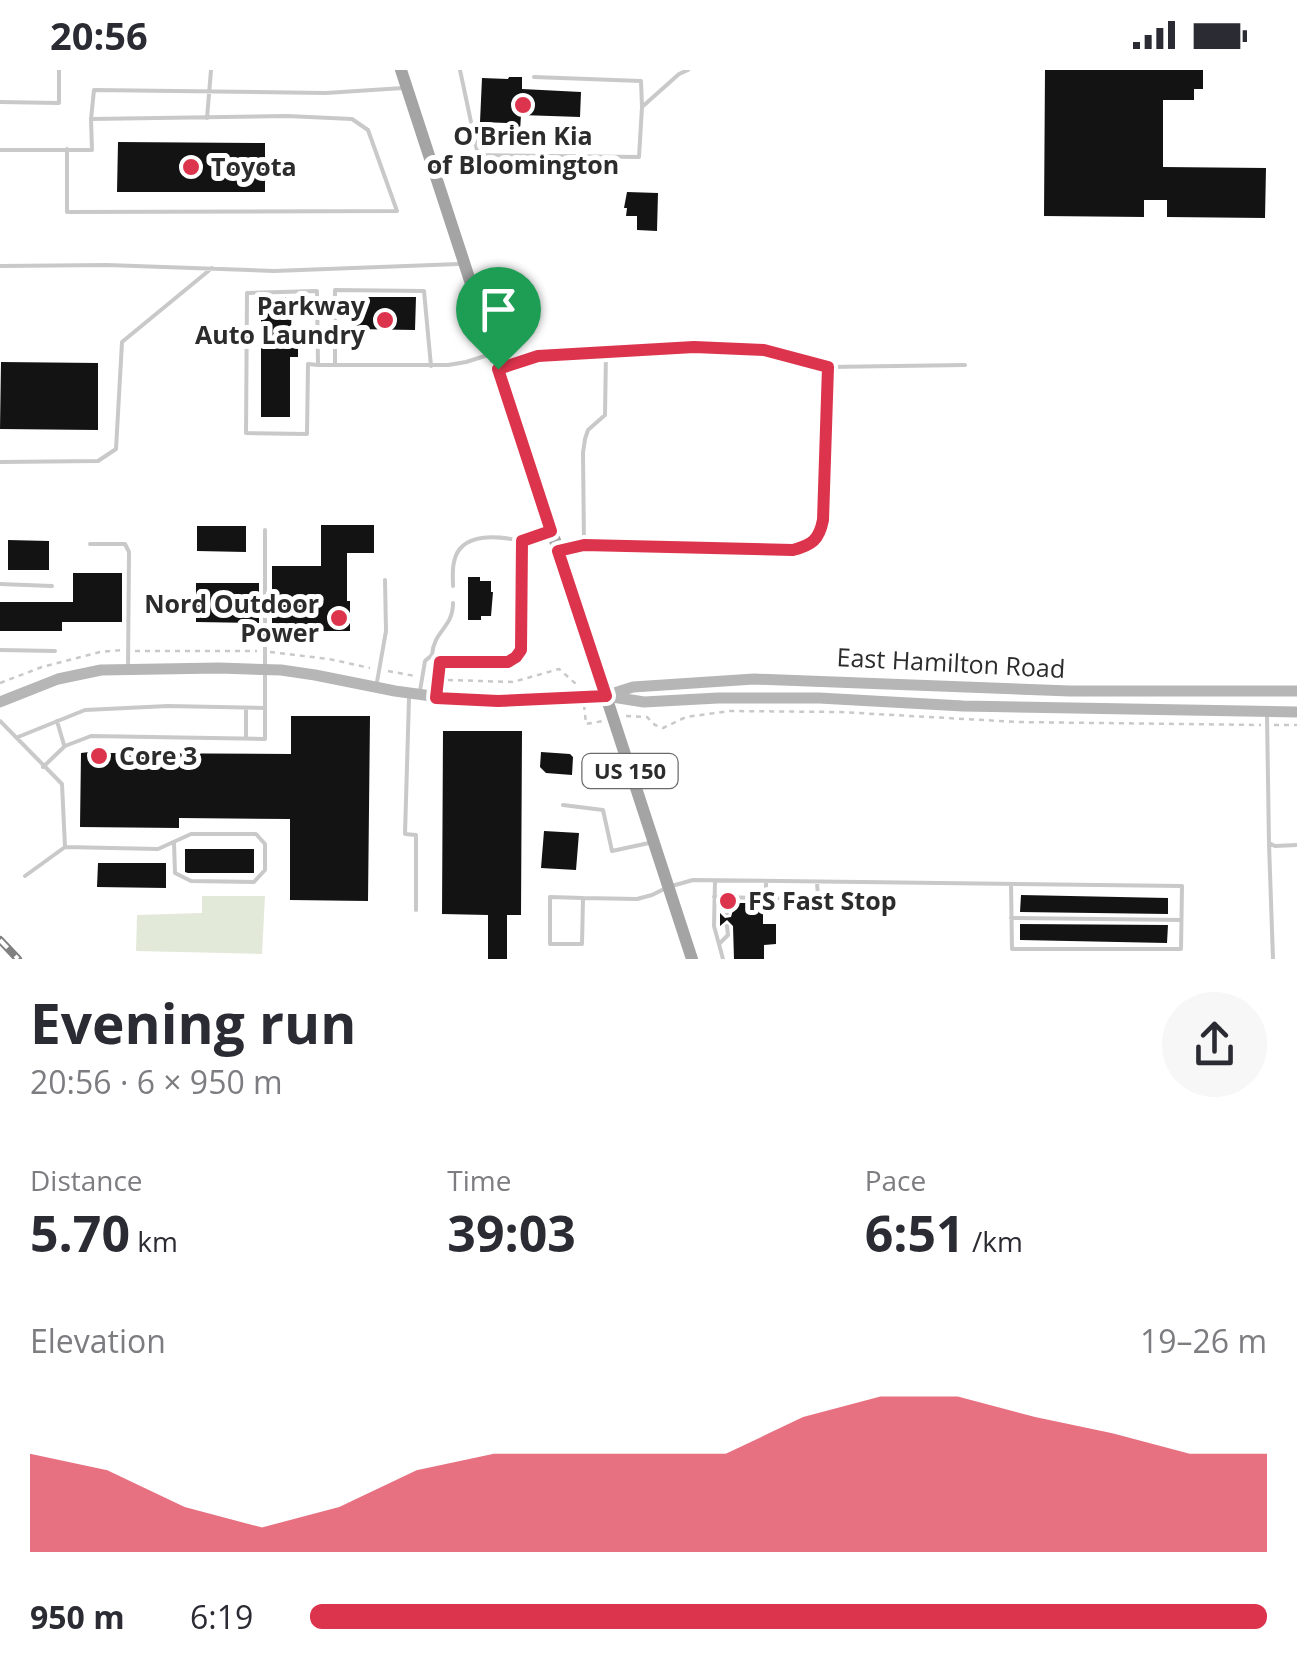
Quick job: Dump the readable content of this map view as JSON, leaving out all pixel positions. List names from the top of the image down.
{
  "streets": {
    "main road": ["East Hamilton Road", "US 150"]
  },
  "crossings": [
    ["East Hamilton Road", "US 150"]
  ],
  "places": [
    "O'Brien Kia of Bloomington",
    "Toyota",
    "Parkway Auto Laundry",
    "Nord Outdoor Power",
    "Core 3",
    "FS Fast Stop"
  ],
  "page": {
    "status": "20:56",
    "heading": ["Evening run", "20:56 · 6 × 950 m"],
    "stats": [
      ["Distance", "5.70 km"],
      ["Time", "39:03"],
      ["Pace", "6:51 /km"]
    ],
    "chart": ["Elevation", "19–26 m"],
    "list": [
      {
        "name": "950 m",
        "note": "6:19"
      }
    ]
  }
}
